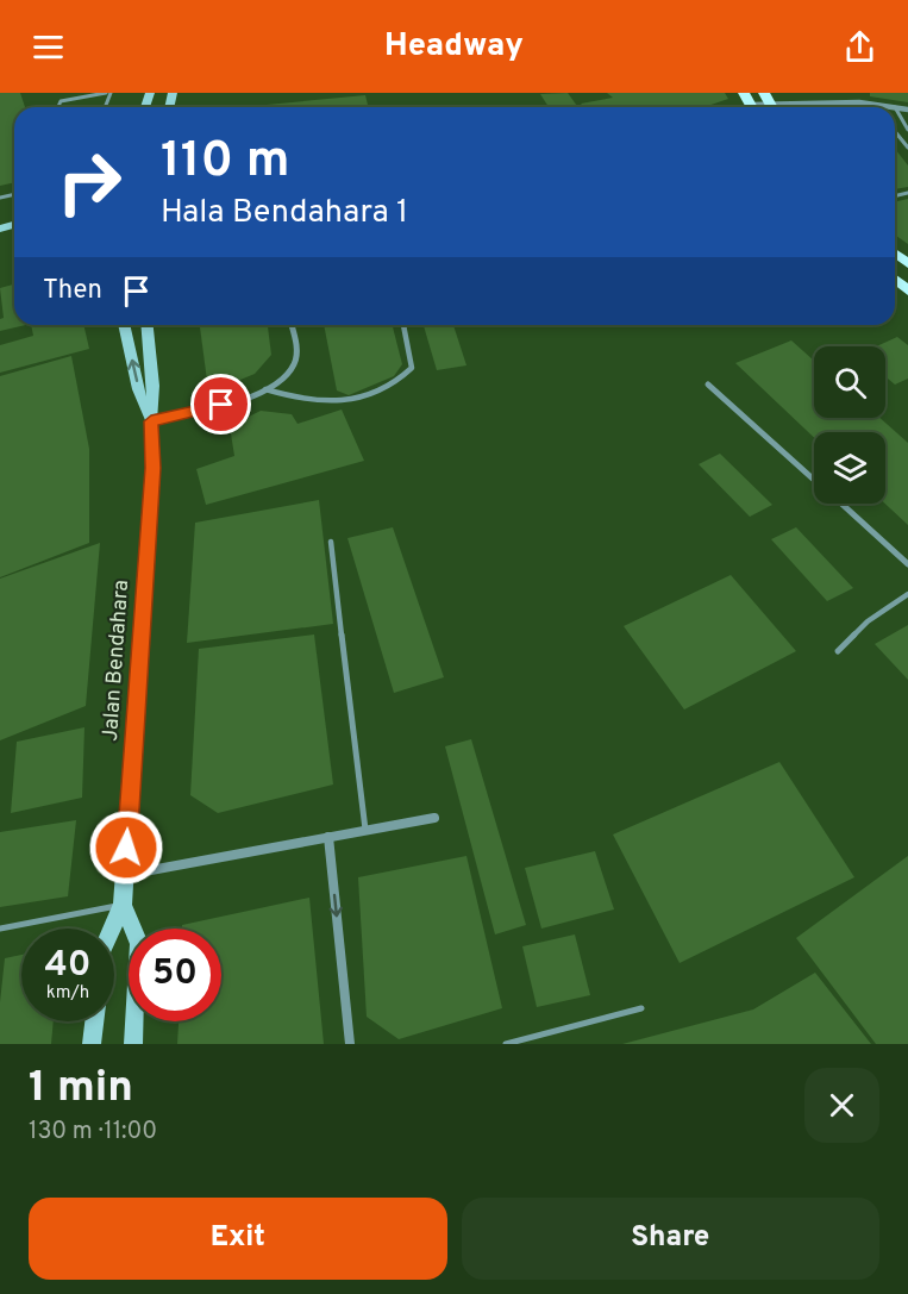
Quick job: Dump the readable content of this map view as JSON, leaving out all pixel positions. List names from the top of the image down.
{
  "streets": {
    "main road": ["Jalan Bendahara"]
  },
  "page": {
    "header": "Headway",
    "turn": ["110 m", "Hala Bendahara 1"],
    "then": "Then",
    "speed": "40 km/h",
    "limit": "50",
    "heading": ["1 min", "130 m · 11:00"],
    "buttons": ["Exit", "Share"]
  }
}
